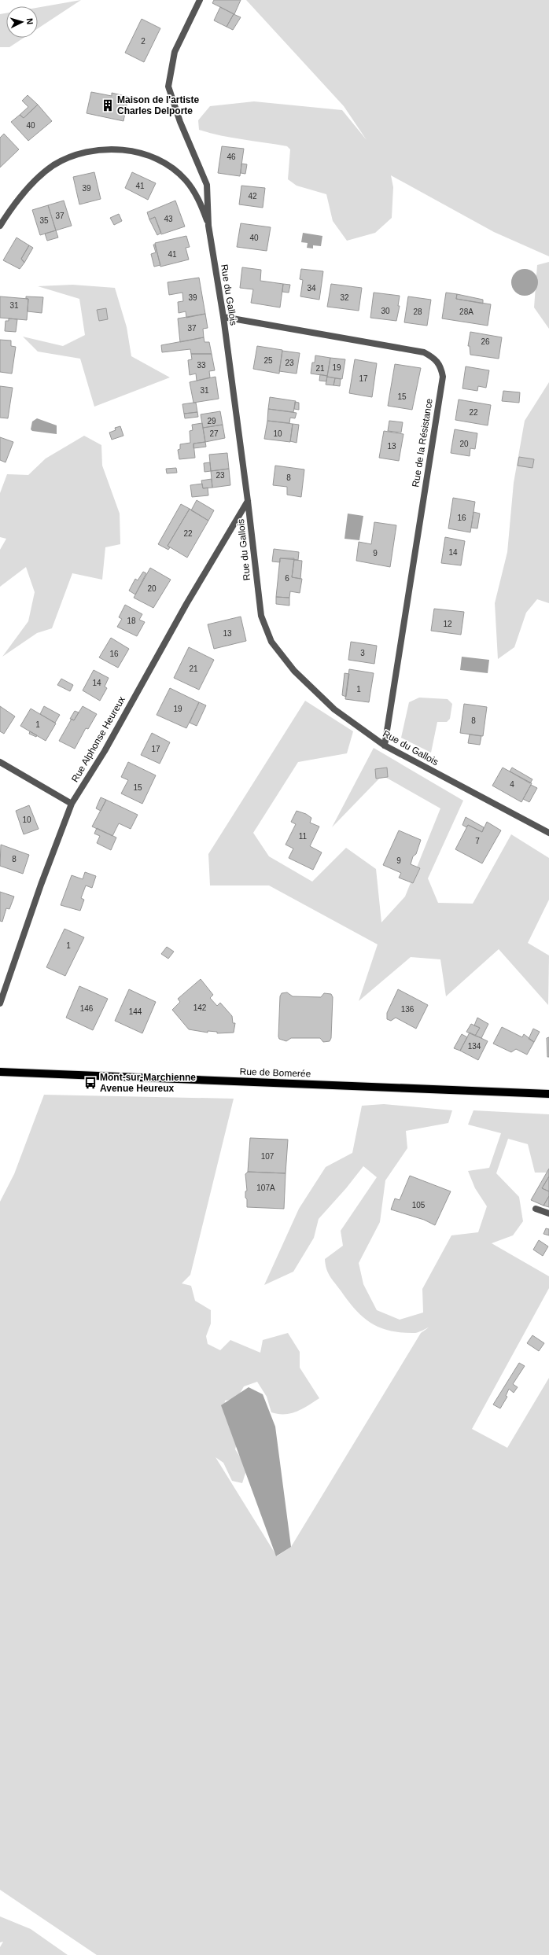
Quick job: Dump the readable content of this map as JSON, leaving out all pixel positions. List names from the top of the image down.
{
  "streets": {
    "main road": ["Rue de Bomerée"],
    "street": ["Rue du Gallois", "Rue de la Résistance", "Rue Alphonse Heureux"]
  },
  "crossings": [
    ["Rue du Gallois", "Rue de la Résistance"],
    ["Rue du Gallois", "Rue Alphonse Heureux"]
  ],
  "places": {
    "building": ["Maison de l'artiste Charles Delporte"],
    "bus stop": ["Mont-sur-Marchienne Avenue Heureux"]
  },
  "house_numbers": [
    "2",
    "40",
    "46",
    "41",
    "39",
    "42",
    "37",
    "43",
    "35",
    "40",
    "41",
    "34",
    "39",
    "32",
    "31",
    "30",
    "28",
    "28A",
    "37",
    "26",
    "25",
    "23",
    "33",
    "19",
    "21",
    "17",
    "31",
    "15",
    "22",
    "29",
    "27",
    "10",
    "20",
    "13",
    "23",
    "8",
    "16",
    "22",
    "14",
    "9",
    "6",
    "20",
    "18",
    "12",
    "13",
    "3",
    "16",
    "21",
    "14",
    "1",
    "19",
    "8",
    "1",
    "17",
    "4",
    "15",
    "10",
    "11",
    "7",
    "8",
    "9",
    "1",
    "142",
    "146",
    "136",
    "144",
    "134",
    "107",
    "107A",
    "105"
  ],
  "north": "right"
}
